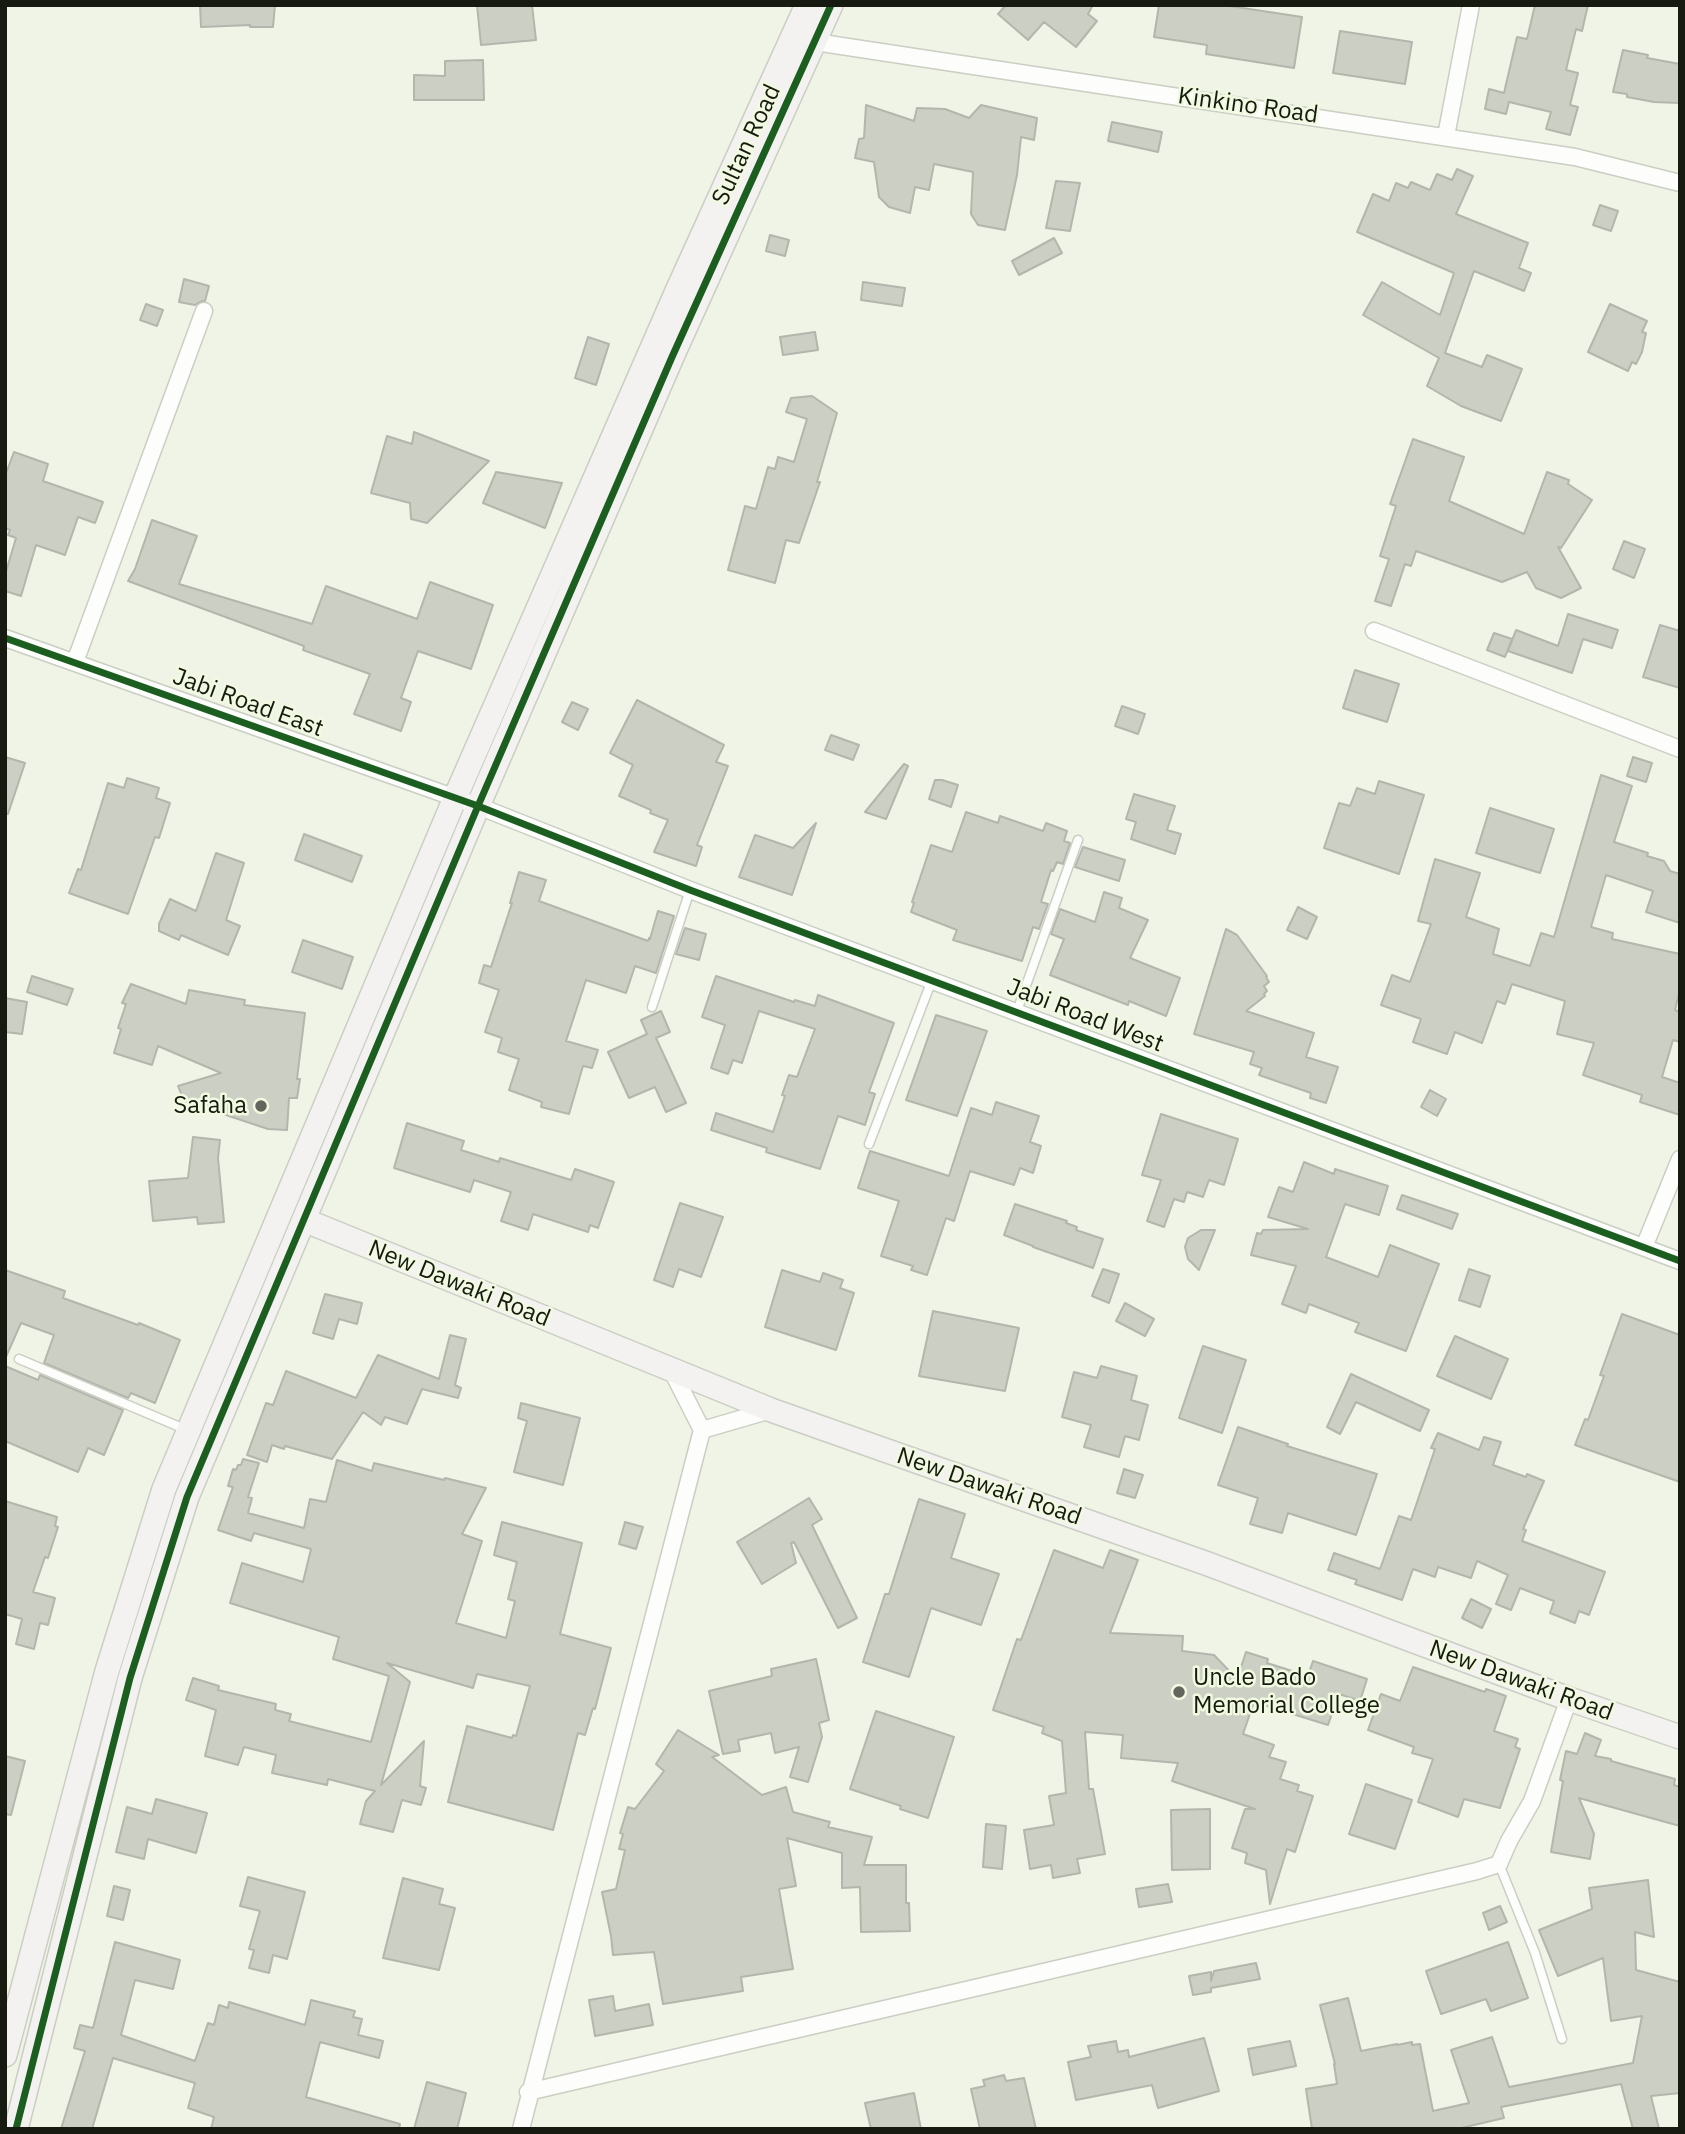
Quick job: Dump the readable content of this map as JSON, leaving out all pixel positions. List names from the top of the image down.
{
  "streets": {
    "street": [
      "Kinkino Road",
      "Sultan Road",
      "Jabi Road East",
      "Jabi Road West",
      "New Dawaki Road"
    ]
  },
  "crossings": [
    ["Kinkino Road", "Sultan Road"],
    ["Jabi Road East", "Jabi Road West"]
  ],
  "places": ["Safaha", "Uncle Bado Memorial College"]
}
